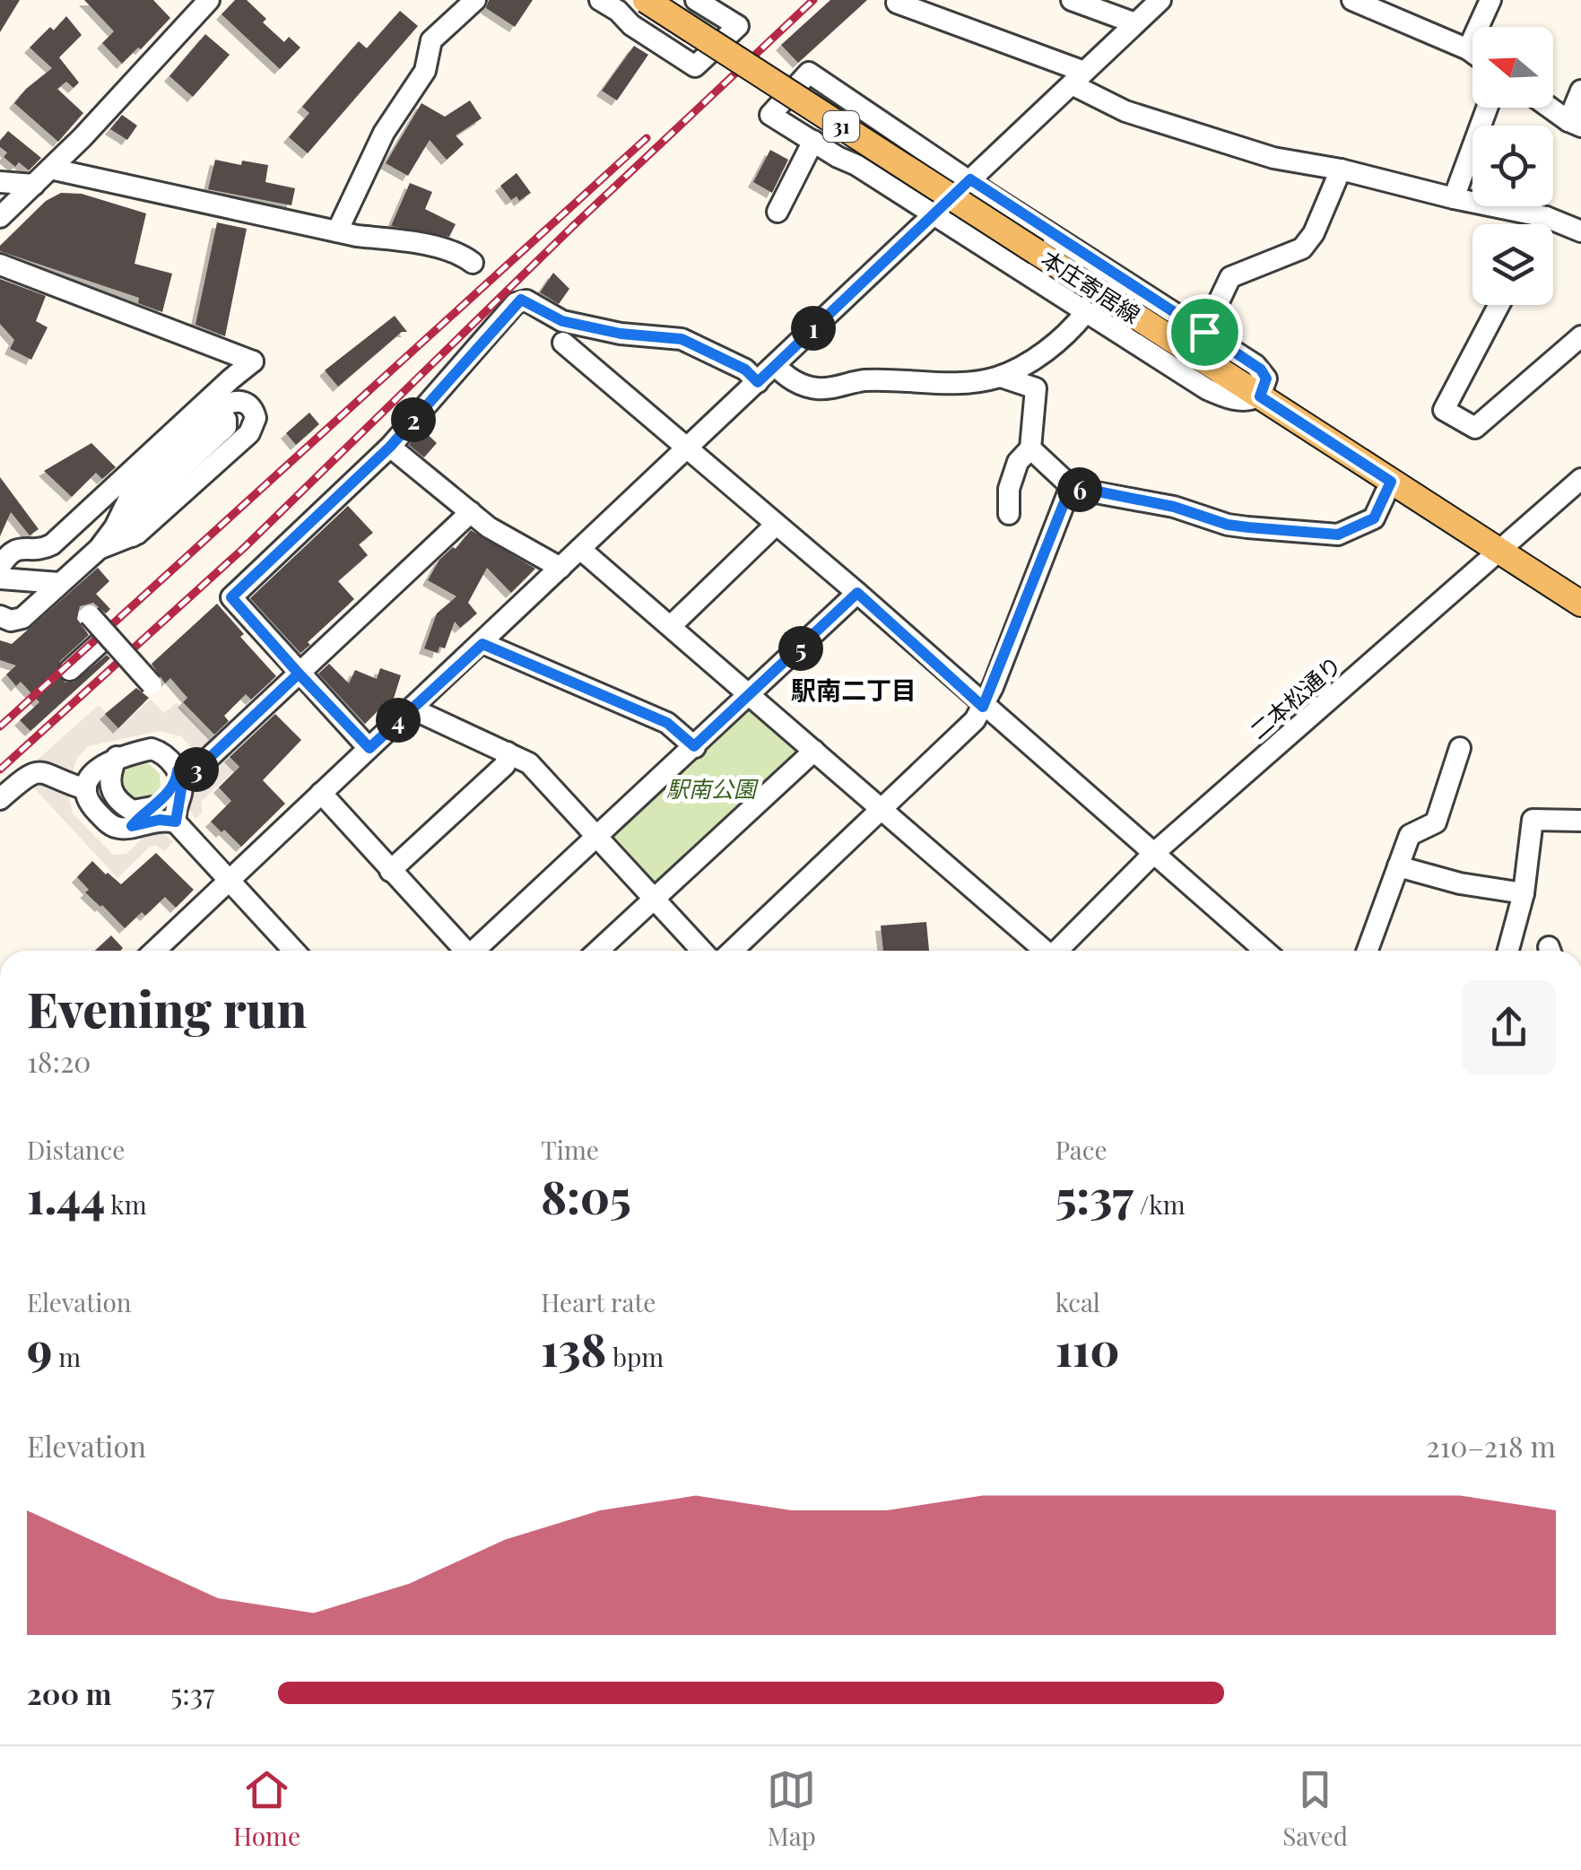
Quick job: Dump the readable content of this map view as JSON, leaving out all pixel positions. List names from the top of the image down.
{
  "streets": {
    "main road": ["31", "本庄寄居線"],
    "street": ["二本松通り"]
  },
  "crossings": [
    ["本庄寄居線", "二本松通り"]
  ],
  "districts": ["駅南二丁目"],
  "parks": ["駅南公園"],
  "north": "left",
  "page": {
    "pins": [
      "1",
      "2",
      "6",
      "5",
      "4",
      "3"
    ],
    "heading": ["Evening run", "18:20"],
    "stats": [
      ["Distance", "1.44 km"],
      ["Time", "8:05"],
      ["Pace", "5:37 /km"],
      ["Elevation", "9 m"],
      ["Heart rate", "138 bpm"],
      ["kcal", "110"]
    ],
    "chart": ["Elevation", "210–218 m"],
    "list": [
      {
        "name": "200 m",
        "note": "5:37"
      }
    ],
    "tabs": ["Home", "Map", "Saved"]
  }
}
